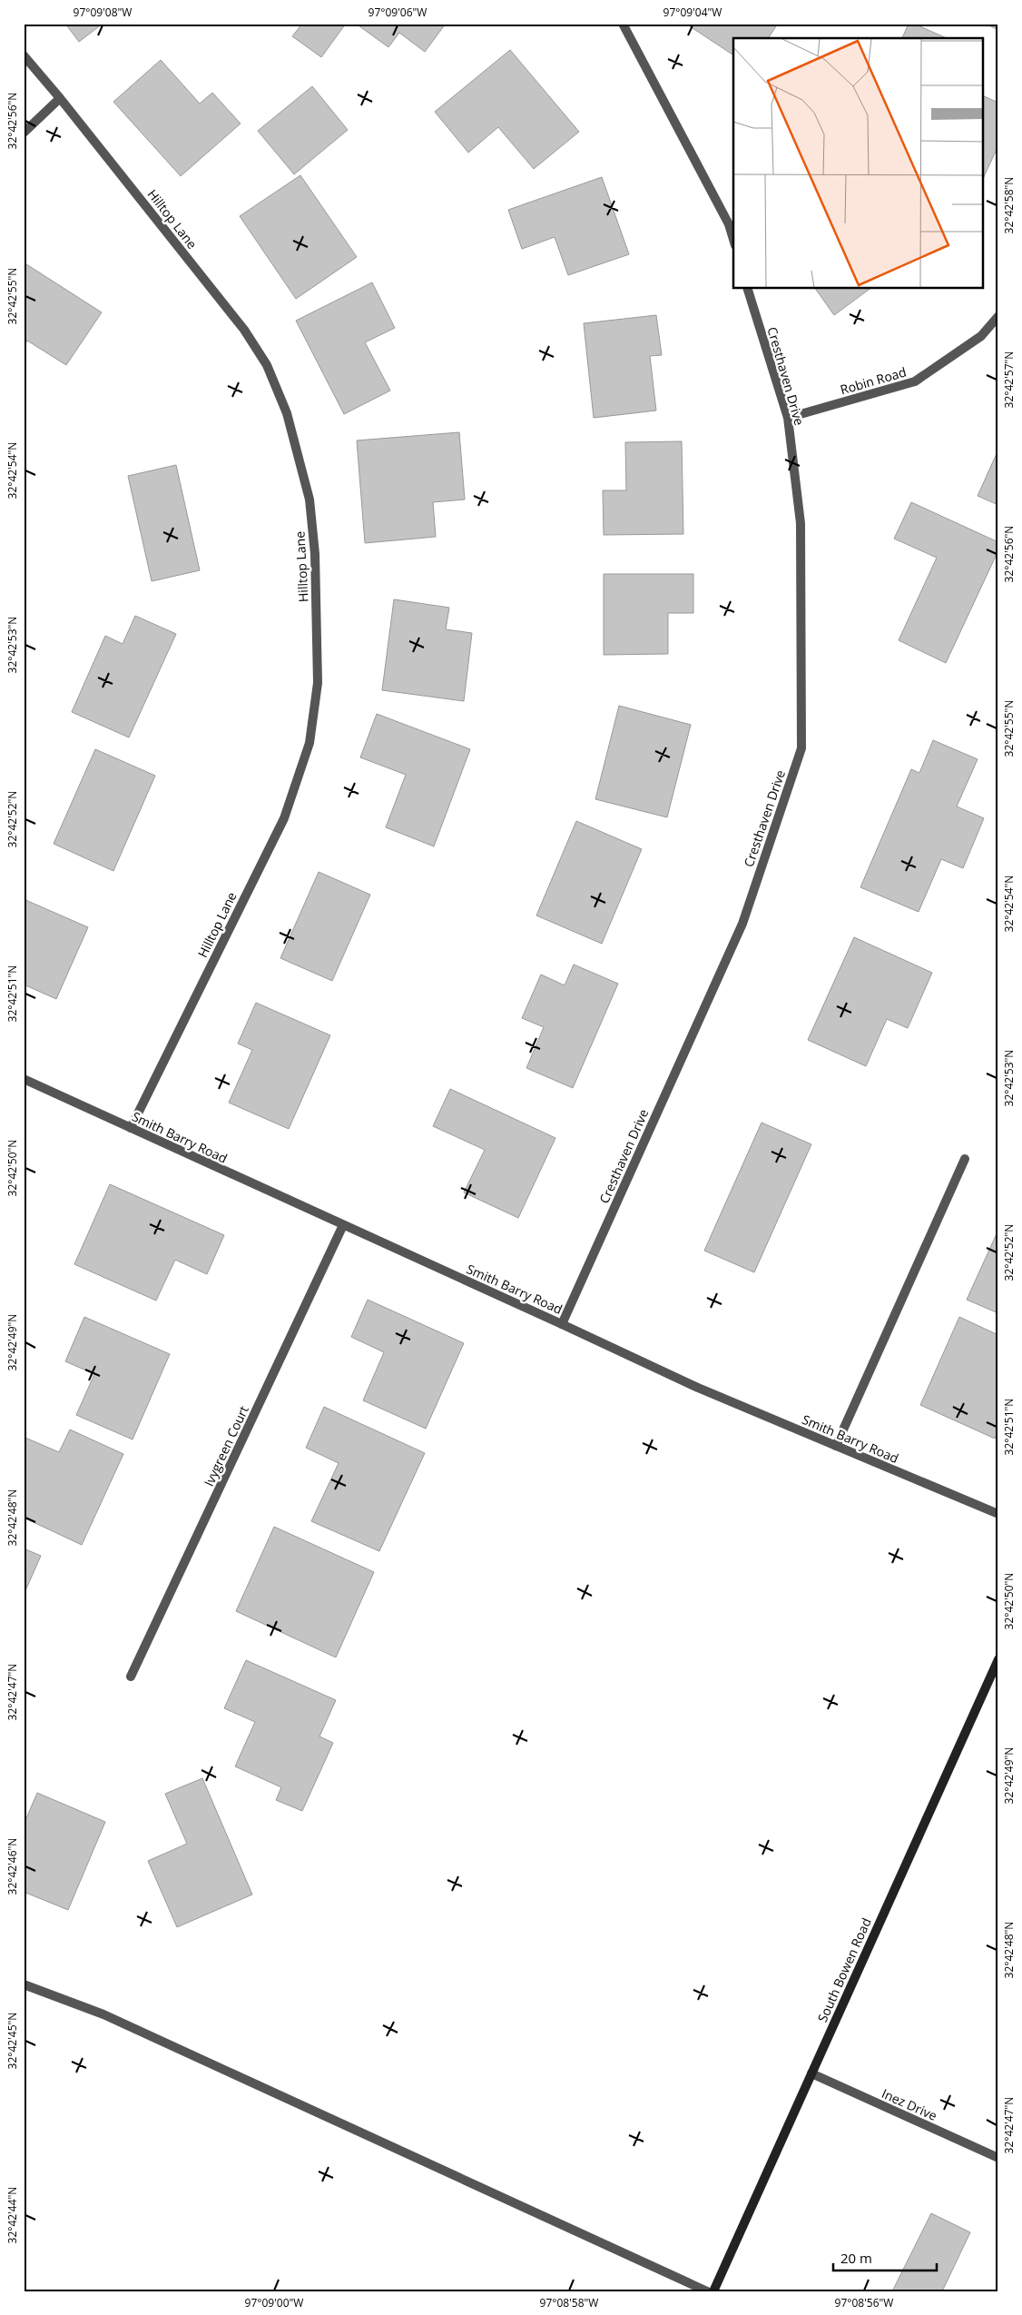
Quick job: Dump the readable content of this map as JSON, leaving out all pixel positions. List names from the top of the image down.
{
  "streets": {
    "main road": ["South Bowen Road"],
    "street": [
      "Hilltop Lane",
      "Cresthaven Drive",
      "Robin Road",
      "Smith Barry Road",
      "Ivygreen Court",
      "Inez Drive"
    ]
  },
  "crossings": [
    ["Hilltop Lane", "Smith Barry Road"],
    ["Cresthaven Drive", "Robin Road"],
    ["Cresthaven Drive", "Smith Barry Road"],
    ["Smith Barry Road", "Ivygreen Court"],
    ["South Bowen Road", "Inez Drive"]
  ],
  "scale_bar": "20 m",
  "coordinates": [
    "97°09'08\"W",
    "97°09'06\"W",
    "97°09'04\"W",
    "32°42'56\"N",
    "32°42'58\"N",
    "32°42'55\"N",
    "32°42'57\"N",
    "32°42'54\"N",
    "32°42'53\"N",
    "32°42'52\"N",
    "32°42'51\"N",
    "32°42'50\"N",
    "32°42'49\"N",
    "32°42'48\"N",
    "32°42'47\"N",
    "32°42'46\"N",
    "32°42'45\"N",
    "32°42'44\"N",
    "97°09'00\"W",
    "97°08'58\"W",
    "97°08'56\"W"
  ]
}
